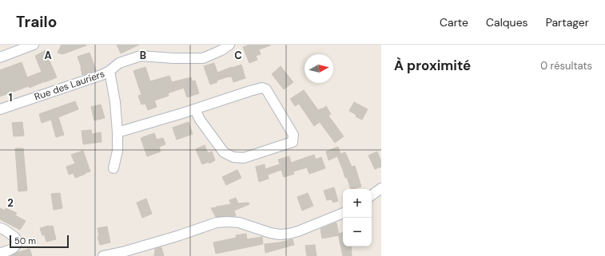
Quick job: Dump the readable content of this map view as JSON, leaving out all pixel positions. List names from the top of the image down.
{
  "streets": {
    "street": ["Rue des Lauriers"]
  },
  "scale_bar": "50 m",
  "north": "right",
  "page": {
    "header": "Trailo",
    "nav": ["Carte", "Calques", "Partager"],
    "heading": ["À proximité", "0 résultats"],
    "map_buttons": ["+", "−"],
    "scale": "50 m"
  },
  "grid": {
    "columns": ["A", "B", "C"],
    "rows": ["1", "2"]
  }
}
